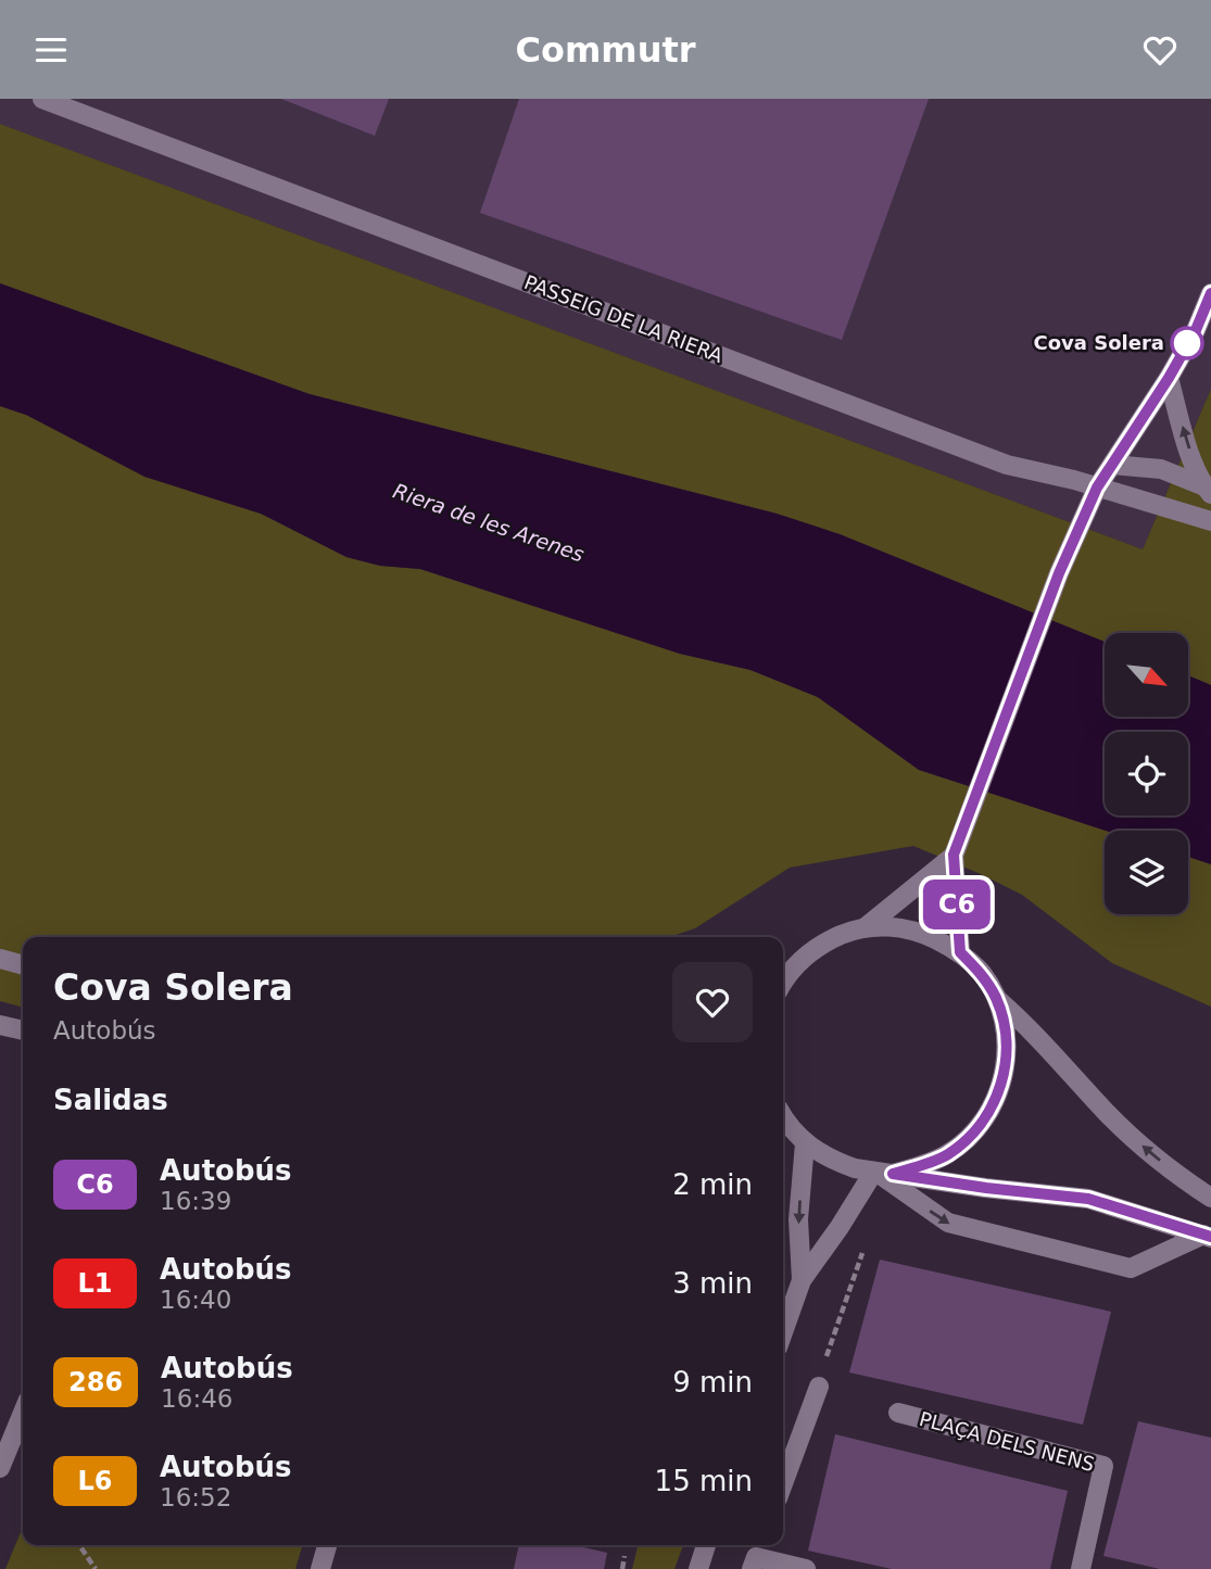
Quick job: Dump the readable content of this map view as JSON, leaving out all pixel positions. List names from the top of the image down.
{
  "streets": {
    "street": ["PASSEIG DE LA RIERA", "PLAÇA DELS NENS"]
  },
  "water": ["Riera de les Arenes"],
  "places": ["Cova Solera"],
  "lines": ["bus line C6"],
  "north": "bottom right",
  "page": {
    "header": "Commutr",
    "on_map": "C6",
    "heading": [
      ["Cova Solera", "Autobús"],
      "Salidas"
    ],
    "list": [
      {
        "mark": "C6",
        "name": "Autobús",
        "note": "16:39",
        "value": "2 min"
      },
      {
        "mark": "L1",
        "name": "Autobús",
        "note": "16:40",
        "value": "3 min"
      },
      {
        "mark": "286",
        "name": "Autobús",
        "note": "16:46",
        "value": "9 min"
      },
      {
        "mark": "L6",
        "name": "Autobús",
        "note": "16:52",
        "value": "15 min"
      }
    ]
  }
}
